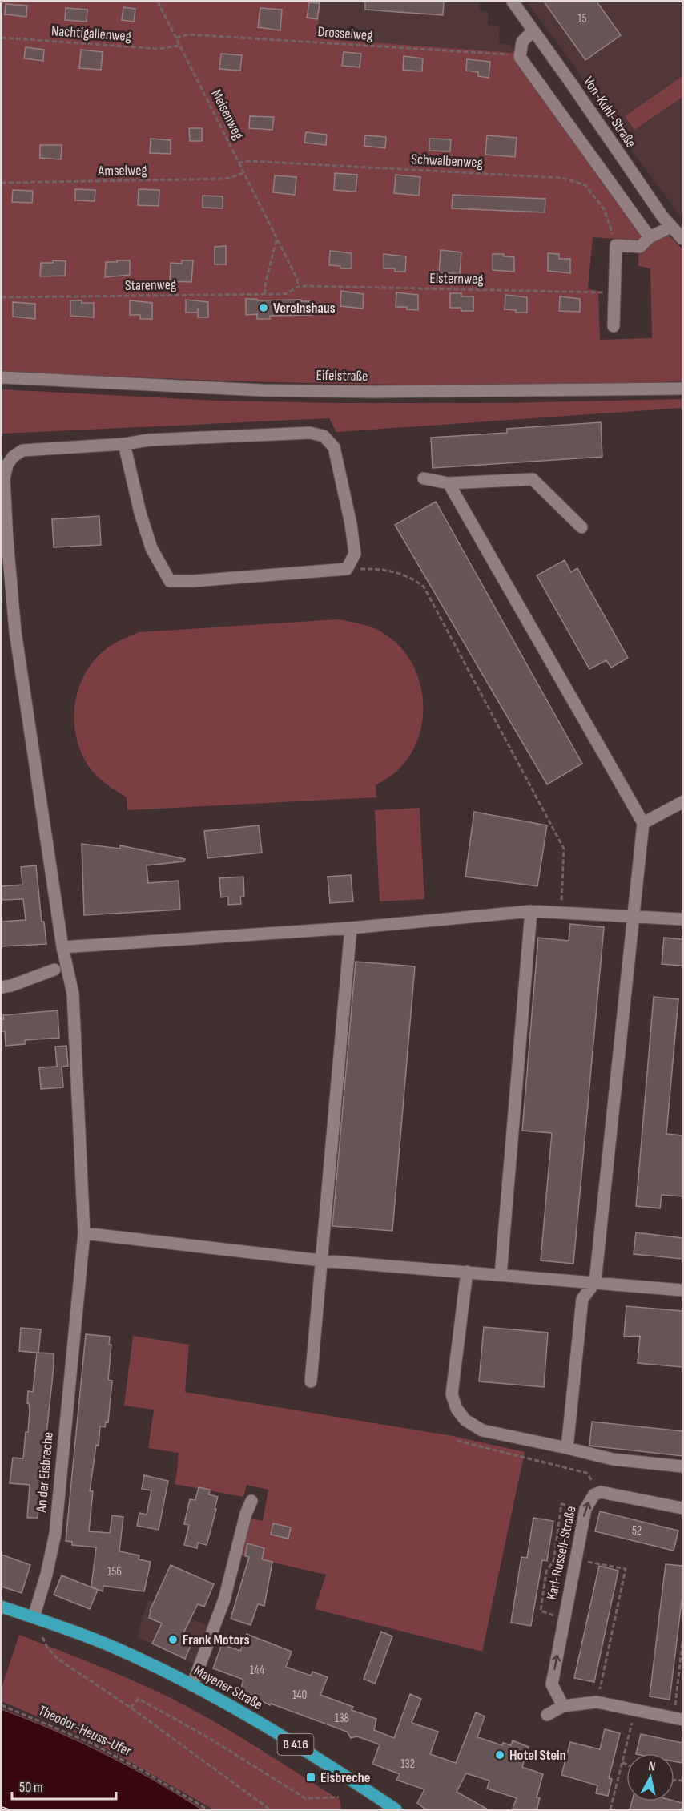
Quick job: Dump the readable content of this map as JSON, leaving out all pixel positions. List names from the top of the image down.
{
  "streets": {
    "main road": ["Mayener Straße", "B 416"],
    "street": [
      "Von-Kuhl-Straße",
      "Eifelstraße",
      "An der Eisbreche",
      "Karl-Russell-Straße"
    ],
    "path": [
      "Nachtigallenweg",
      "Drosselweg",
      "Meisenweg",
      "Schwalbenweg",
      "Amselweg",
      "Elsternweg",
      "Starenweg",
      "Theodor-Heuss-Ufer"
    ]
  },
  "crossings": [
    ["Nachtigallenweg", "Meisenweg"],
    ["Drosselweg", "Meisenweg"],
    ["Meisenweg", "Schwalbenweg"],
    ["Meisenweg", "Amselweg"],
    ["Meisenweg", "Elsternweg"],
    ["Meisenweg", "Starenweg"],
    ["Elsternweg", "Starenweg"],
    ["An der Eisbreche", "Mayener Straße"],
    ["An der Eisbreche", "B 416"],
    ["Mayener Straße", "B 416"]
  ],
  "one_way": ["Karl-Russell-Straße"],
  "places": {
    "other": ["Vereinshaus", "Frank Motors", "Hotel Stein"],
    "transit": ["Eisbreche"]
  },
  "house_numbers": [
    "15",
    "52",
    "156",
    "144",
    "140",
    "138",
    "132"
  ],
  "scale_bar": "50 m",
  "north": "top"
}
